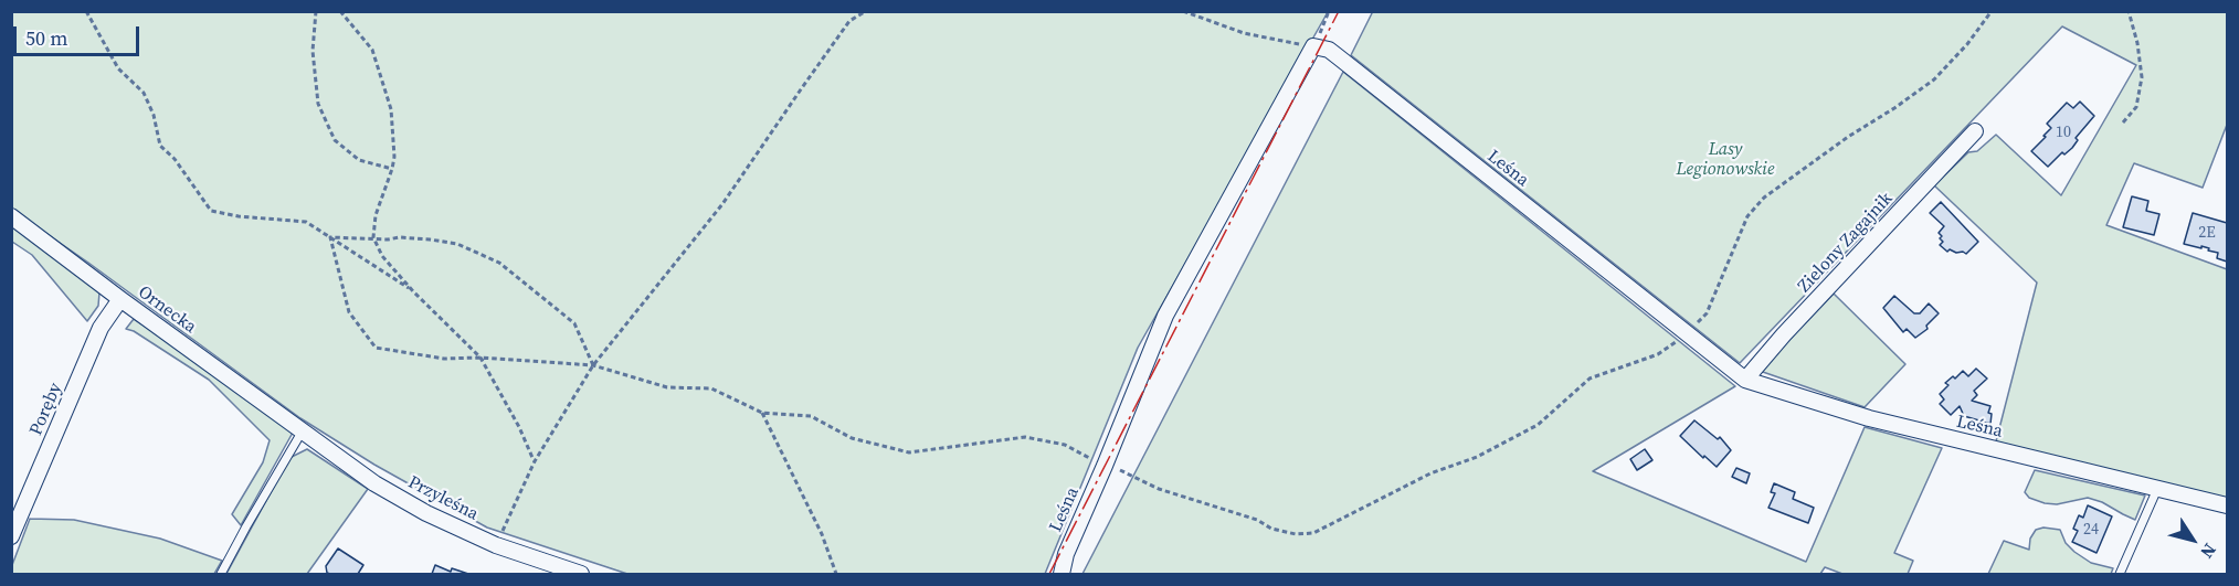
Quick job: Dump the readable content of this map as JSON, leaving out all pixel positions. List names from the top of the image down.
{
  "streets": {
    "street": [
      "Leśna",
      "Zielony Zagajnik",
      "Ornecka",
      "Poręby",
      "Przyleśna"
    ]
  },
  "crossings": [
    ["Leśna", "Zielony Zagajnik"],
    ["Ornecka", "Poręby"],
    ["Ornecka", "Przyleśna"]
  ],
  "parks": ["Lasy Legionowskie"],
  "house_numbers": ["10", "2E", "24"],
  "scale_bar": "50 m",
  "north": "bottom right"
}
